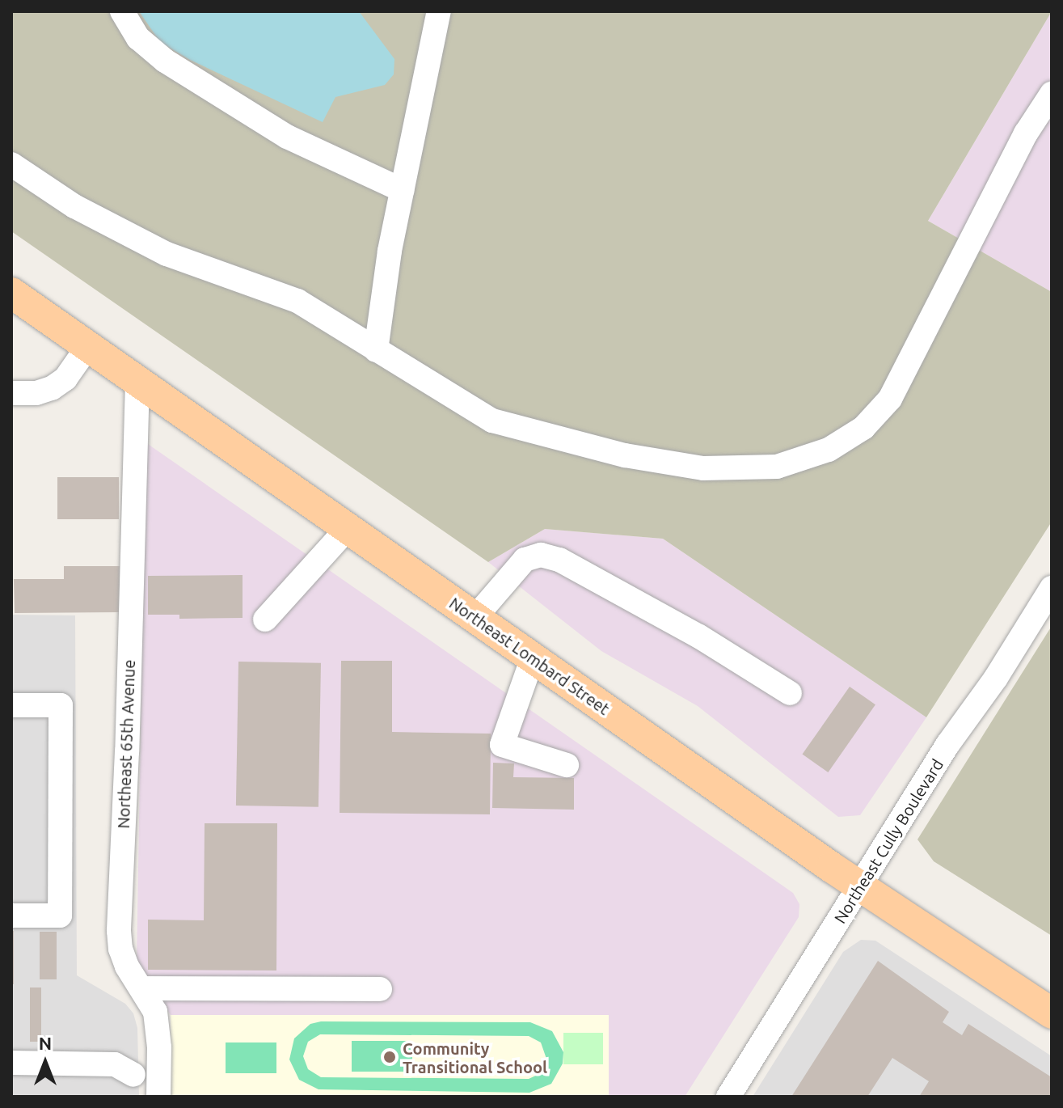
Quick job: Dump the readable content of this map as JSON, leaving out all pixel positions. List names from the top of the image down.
{
  "streets": {
    "main road": ["Northeast Lombard Street"],
    "street": ["Northeast 65th Avenue", "Northeast Cully Boulevard"]
  },
  "crossings": [
    ["Northeast Lombard Street", "Northeast 65th Avenue"],
    ["Northeast Lombard Street", "Northeast Cully Boulevard"]
  ],
  "places": ["Community Transitional School"],
  "north": "top"
}
